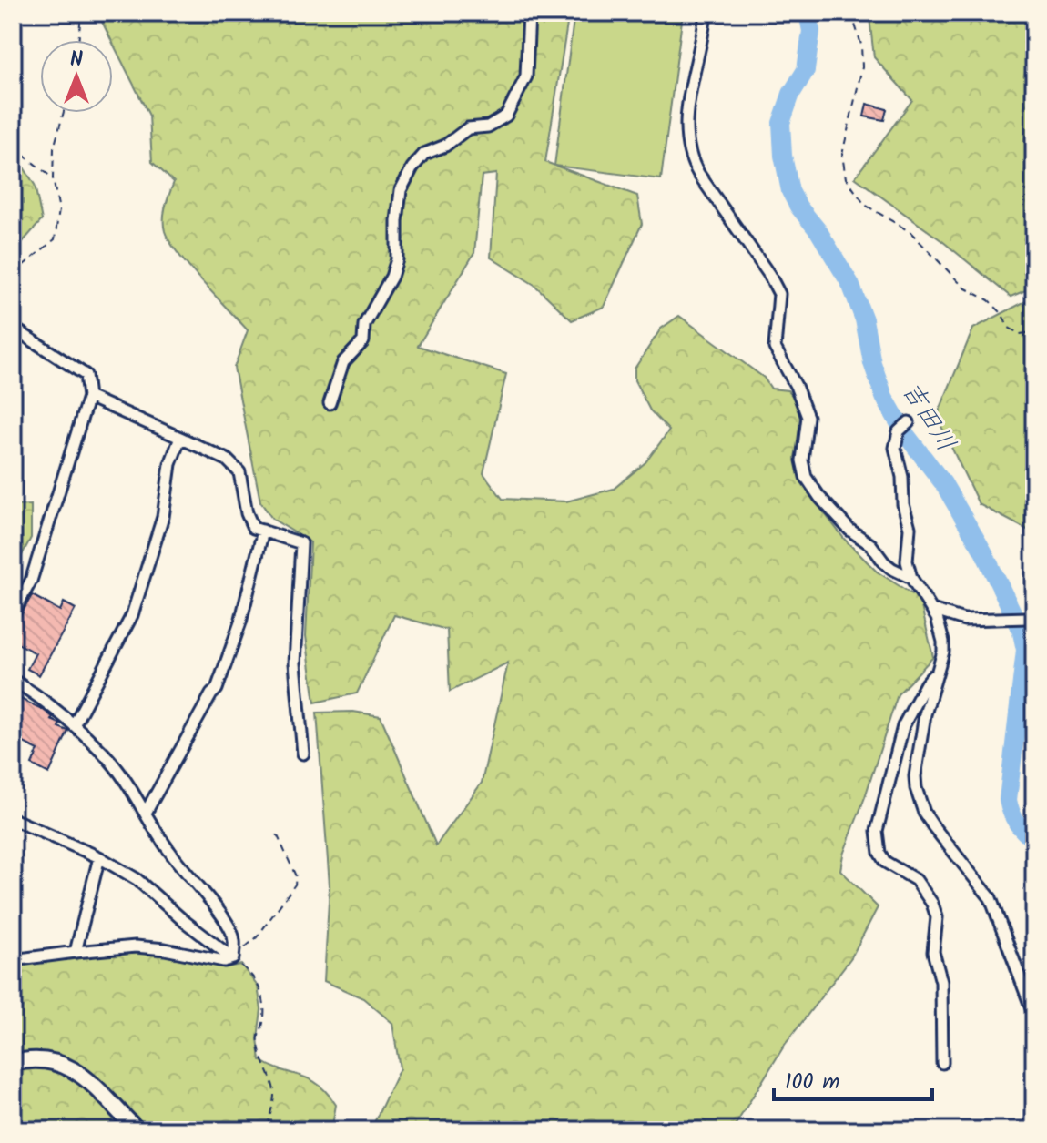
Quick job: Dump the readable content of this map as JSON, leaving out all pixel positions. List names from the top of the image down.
{
  "water": ["吉田川"],
  "scale_bar": "100 m",
  "north": "top"
}
